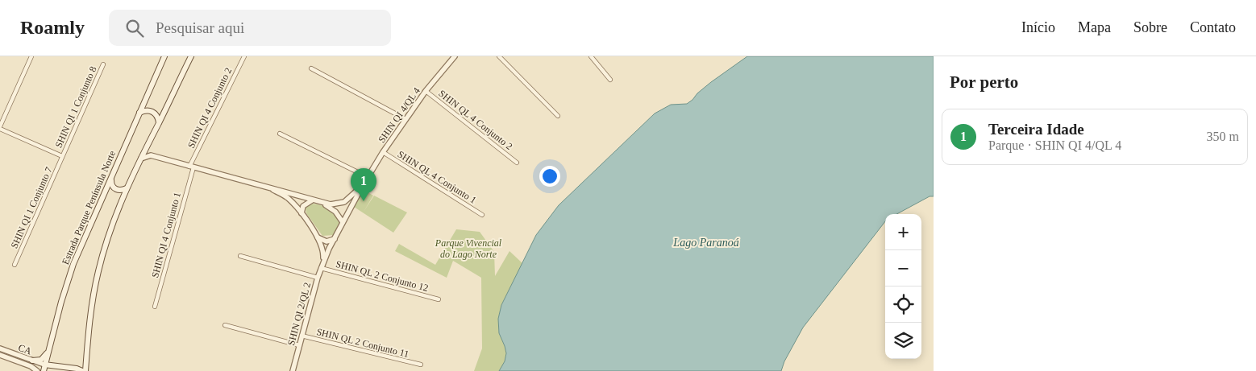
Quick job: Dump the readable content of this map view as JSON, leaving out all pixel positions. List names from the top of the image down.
{
  "streets": {
    "main road": ["Estrada Parque Península Norte"],
    "street": [
      "SHIN QI 1 Conjunto 8",
      "SHIN QI 4 Conjunto 2",
      "SHIN QI 4/QL 4",
      "SHIN QL 4 Conjunto 2",
      "SHIN QL 4 Conjunto 1",
      "SHIN QI 1 Conjunto 7",
      "SHIN QI 4 Conjunto 1",
      "SHIN QL 2 Conjunto 12",
      "SHIN QI 2/QL 2",
      "SHIN QL 2 Conjunto 11",
      "CA"
    ]
  },
  "crossings": [
    ["SHIN QI 1 Conjunto 8", "SHIN QI 1 Conjunto 7"],
    ["SHIN QI 4 Conjunto 2", "SHIN QI 4/QL 4"],
    ["SHIN QI 4 Conjunto 2", "SHIN QI 4 Conjunto 1"],
    ["SHIN QI 4/QL 4", "SHIN QL 4 Conjunto 2"],
    ["SHIN QI 4/QL 4", "SHIN QL 4 Conjunto 1"],
    ["SHIN QI 4/QL 4", "SHIN QI 4 Conjunto 1"],
    ["SHIN QI 4/QL 4", "SHIN QI 2/QL 2"],
    ["Estrada Parque Península Norte", "CA"],
    ["SHIN QL 2 Conjunto 12", "SHIN QI 2/QL 2"],
    ["SHIN QI 2/QL 2", "SHIN QL 2 Conjunto 11"]
  ],
  "water": ["Lago Paranoá"],
  "parks": ["Parque Vivencial do Lago Norte"],
  "page": {
    "header": "Roamly",
    "search": "Pesquisar aqui",
    "nav": [
      "Início",
      "Mapa",
      "Sobre",
      "Contato"
    ],
    "heading": "Por perto",
    "list": [
      {
        "mark": "1",
        "name": "Terceira Idade",
        "note": "Parque · SHIN QI 4/QL 4",
        "value": "350 m"
      }
    ],
    "pins": "1",
    "map_buttons": ["+", "−"]
  }
}
